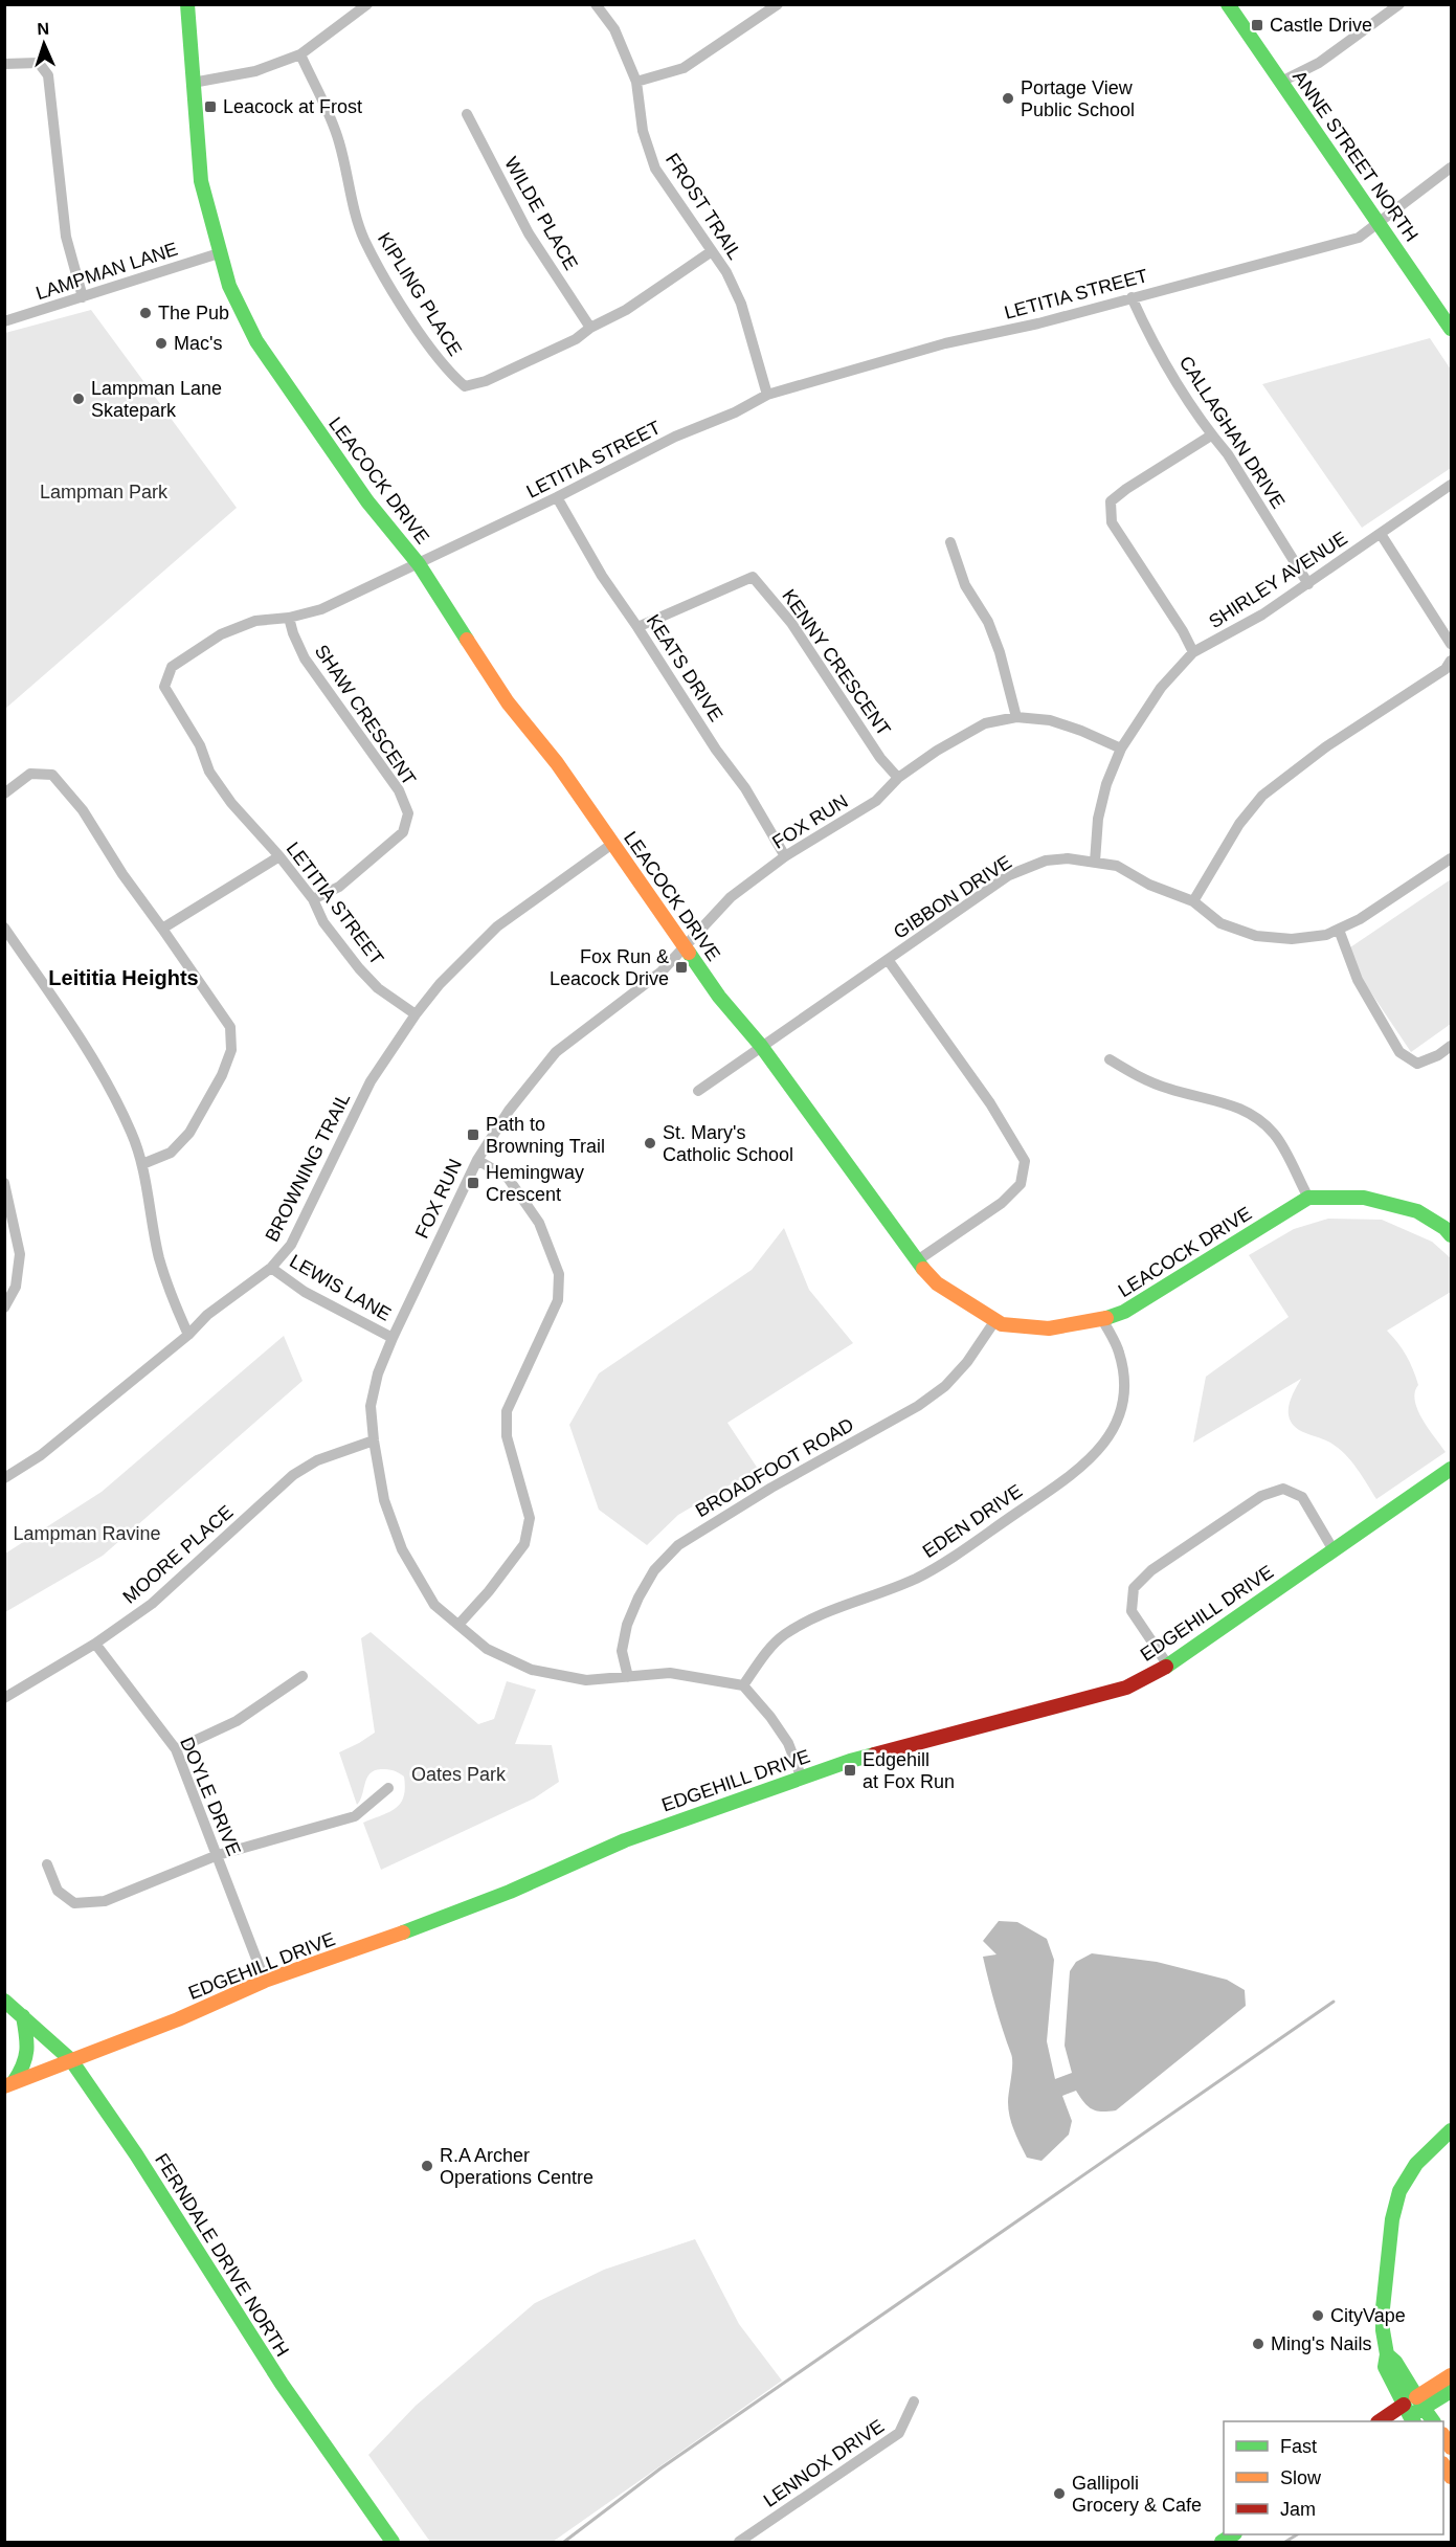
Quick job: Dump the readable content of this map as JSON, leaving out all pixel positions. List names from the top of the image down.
{
  "streets": {
    "main road": [
      "ANNE STREET NORTH",
      "LEACOCK DRIVE",
      "EDGEHILL DRIVE",
      "FERNDALE DRIVE NORTH"
    ],
    "street": [
      "FROST TRAIL",
      "WILDE PLACE",
      "LAMPMAN LANE",
      "KIPLING PLACE",
      "LETITIA STREET",
      "CALLAGHAN DRIVE",
      "SHIRLEY AVENUE",
      "KENNY CRESCENT",
      "KEATS DRIVE",
      "SHAW CRESCENT",
      "FOX RUN",
      "GIBBON DRIVE",
      "BROWNING TRAIL",
      "LEWIS LANE",
      "BROADFOOT ROAD",
      "EDEN DRIVE",
      "MOORE PLACE",
      "DOYLE DRIVE",
      "LENNOX DRIVE"
    ]
  },
  "crossings": [
    ["ANNE STREET NORTH", "LETITIA STREET"],
    ["FROST TRAIL", "KIPLING PLACE"],
    ["FROST TRAIL", "LETITIA STREET"],
    ["WILDE PLACE", "KIPLING PLACE"],
    ["LAMPMAN LANE", "LEACOCK DRIVE"],
    ["LETITIA STREET", "CALLAGHAN DRIVE"],
    ["LETITIA STREET", "LEACOCK DRIVE"],
    ["LETITIA STREET", "KEATS DRIVE"],
    ["LETITIA STREET", "SHAW CRESCENT"],
    ["LETITIA STREET", "BROWNING TRAIL"],
    ["CALLAGHAN DRIVE", "SHIRLEY AVENUE"],
    ["LEACOCK DRIVE", "FOX RUN"],
    ["LEACOCK DRIVE", "GIBBON DRIVE"],
    ["LEACOCK DRIVE", "BROWNING TRAIL"],
    ["LEACOCK DRIVE", "BROADFOOT ROAD"],
    ["LEACOCK DRIVE", "EDEN DRIVE"],
    ["SHIRLEY AVENUE", "FOX RUN"],
    ["SHIRLEY AVENUE", "GIBBON DRIVE"],
    ["KENNY CRESCENT", "KEATS DRIVE"],
    ["KENNY CRESCENT", "FOX RUN"],
    ["KEATS DRIVE", "FOX RUN"],
    ["FOX RUN", "LEWIS LANE"],
    ["FOX RUN", "BROADFOOT ROAD"],
    ["FOX RUN", "EDEN DRIVE"],
    ["FOX RUN", "MOORE PLACE"],
    ["BROWNING TRAIL", "LEWIS LANE"],
    ["MOORE PLACE", "DOYLE DRIVE"],
    ["EDGEHILL DRIVE", "DOYLE DRIVE"],
    ["EDGEHILL DRIVE", "FERNDALE DRIVE NORTH"]
  ],
  "districts": ["Leititia Heights"],
  "parks": ["Lampman Park", "Lampman Ravine", "Oates Park"],
  "places": {
    "transit": [
      "Castle Drive",
      "Leacock at Frost",
      "Fox Run & Leacock Drive",
      "Path to Browning Trail",
      "Hemingway Crescent",
      "Edgehill at Fox Run"
    ],
    "other": [
      "Portage View Public School",
      "The Pub",
      "Mac's",
      "Lampman Lane Skatepark",
      "St. Mary's Catholic School",
      "R.A Archer Operations Centre",
      "CityVape",
      "Ming's Nails",
      "Gallipoli Grocery & Cafe"
    ]
  },
  "legend": ["Fast", "Slow", "Jam"],
  "north": "top"
}
